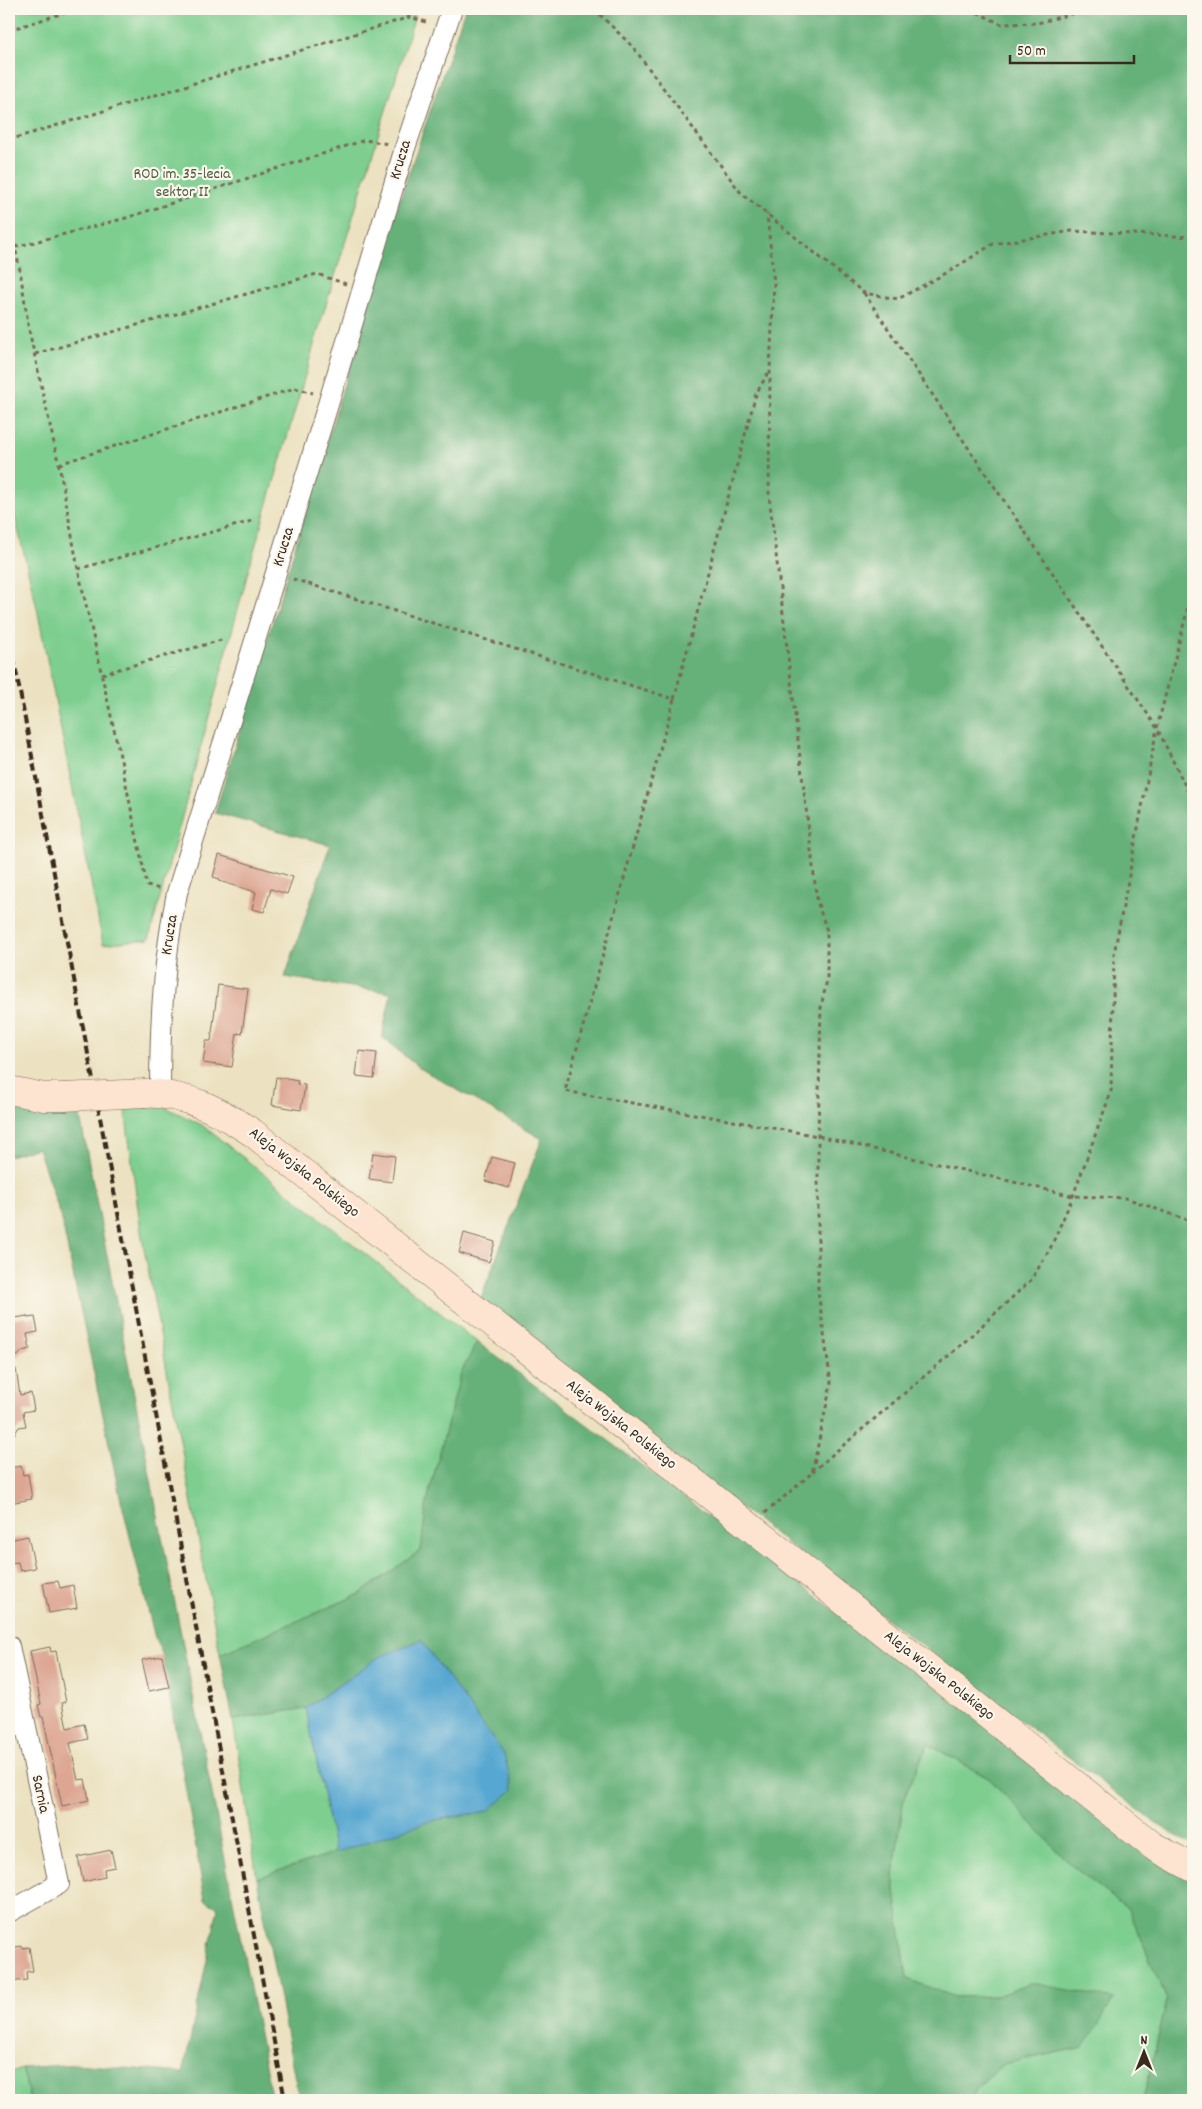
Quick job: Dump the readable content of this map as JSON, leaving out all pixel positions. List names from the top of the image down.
{
  "streets": {
    "street": ["Krucza", "Aleja Wojska Polskiego", "Sarnia"]
  },
  "crossings": [
    ["Krucza", "Aleja Wojska Polskiego"]
  ],
  "parks": ["ROD im. 35-lecia sektor II"],
  "scale_bar": "50 m",
  "north": "top"
}
